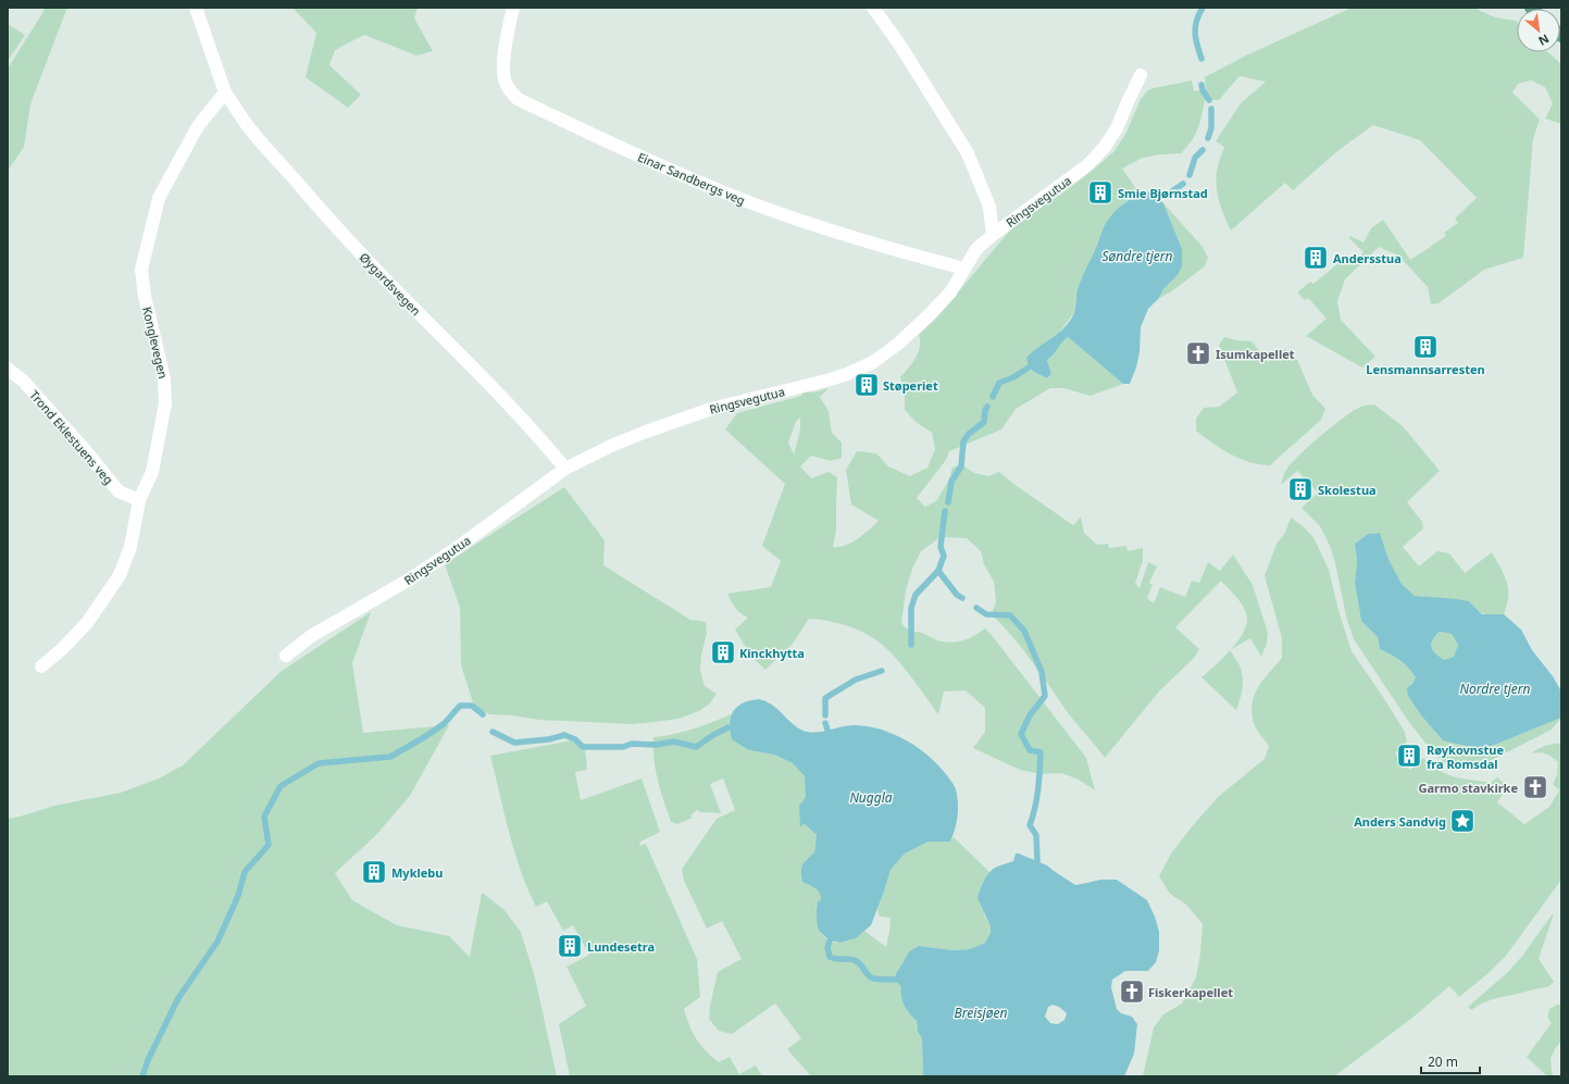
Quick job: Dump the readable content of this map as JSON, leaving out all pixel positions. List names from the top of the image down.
{
  "streets": {
    "street": [
      "Einar Sandbergs veg",
      "Ringsvegutua",
      "Øygardsvegen",
      "Konglevegen",
      "Trond Eklestuens veg"
    ]
  },
  "crossings": [
    ["Einar Sandbergs veg", "Ringsvegutua"],
    ["Ringsvegutua", "Øygardsvegen"],
    ["Øygardsvegen", "Konglevegen"],
    ["Konglevegen", "Trond Eklestuens veg"]
  ],
  "water": [
    "Søndre tjern",
    "Nordre tjern",
    "Nuggla",
    "Breisjøen"
  ],
  "places": {
    "building": [
      "Smie Bjørnstad",
      "Andersstua",
      "Lensmannsarresten",
      "Støperiet",
      "Skolestua",
      "Kinckhytta",
      "Røykovnstue fra Romsdal",
      "Myklebu",
      "Lundesetra"
    ],
    "church": ["Isumkapellet", "Garmo stavkirke", "Fiskerkapellet"],
    "place": ["Anders Sandvig"]
  },
  "scale_bar": "20 m",
  "north": "bottom right"
}
